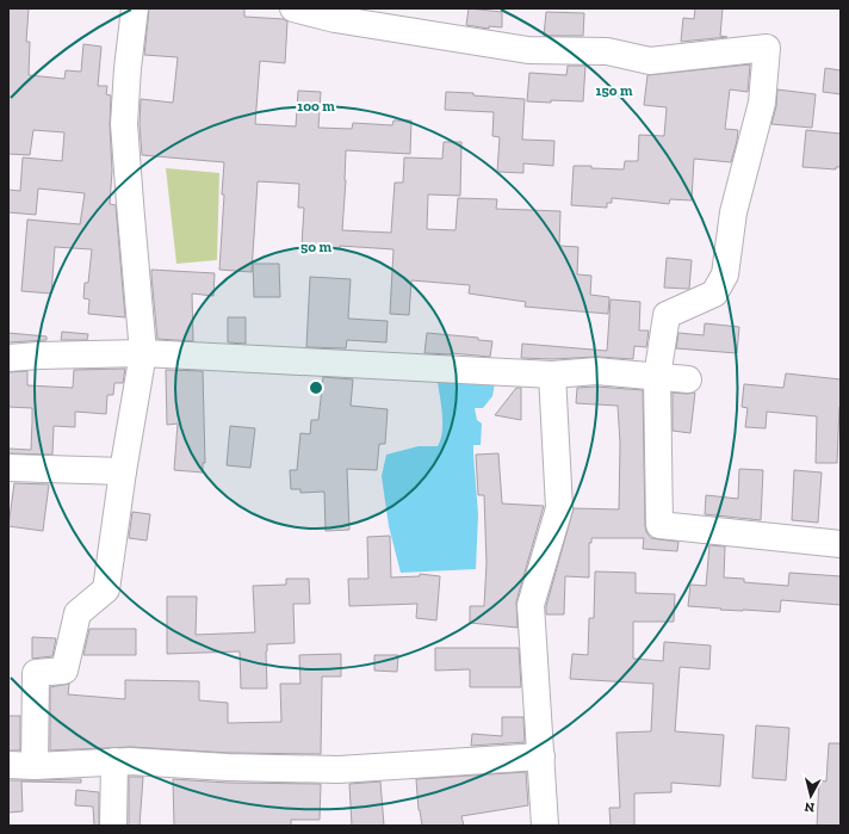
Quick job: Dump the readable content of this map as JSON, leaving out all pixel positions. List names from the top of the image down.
{
  "north": "bottom",
  "rings": ["150 m", "100 m", "50 m"]
}
